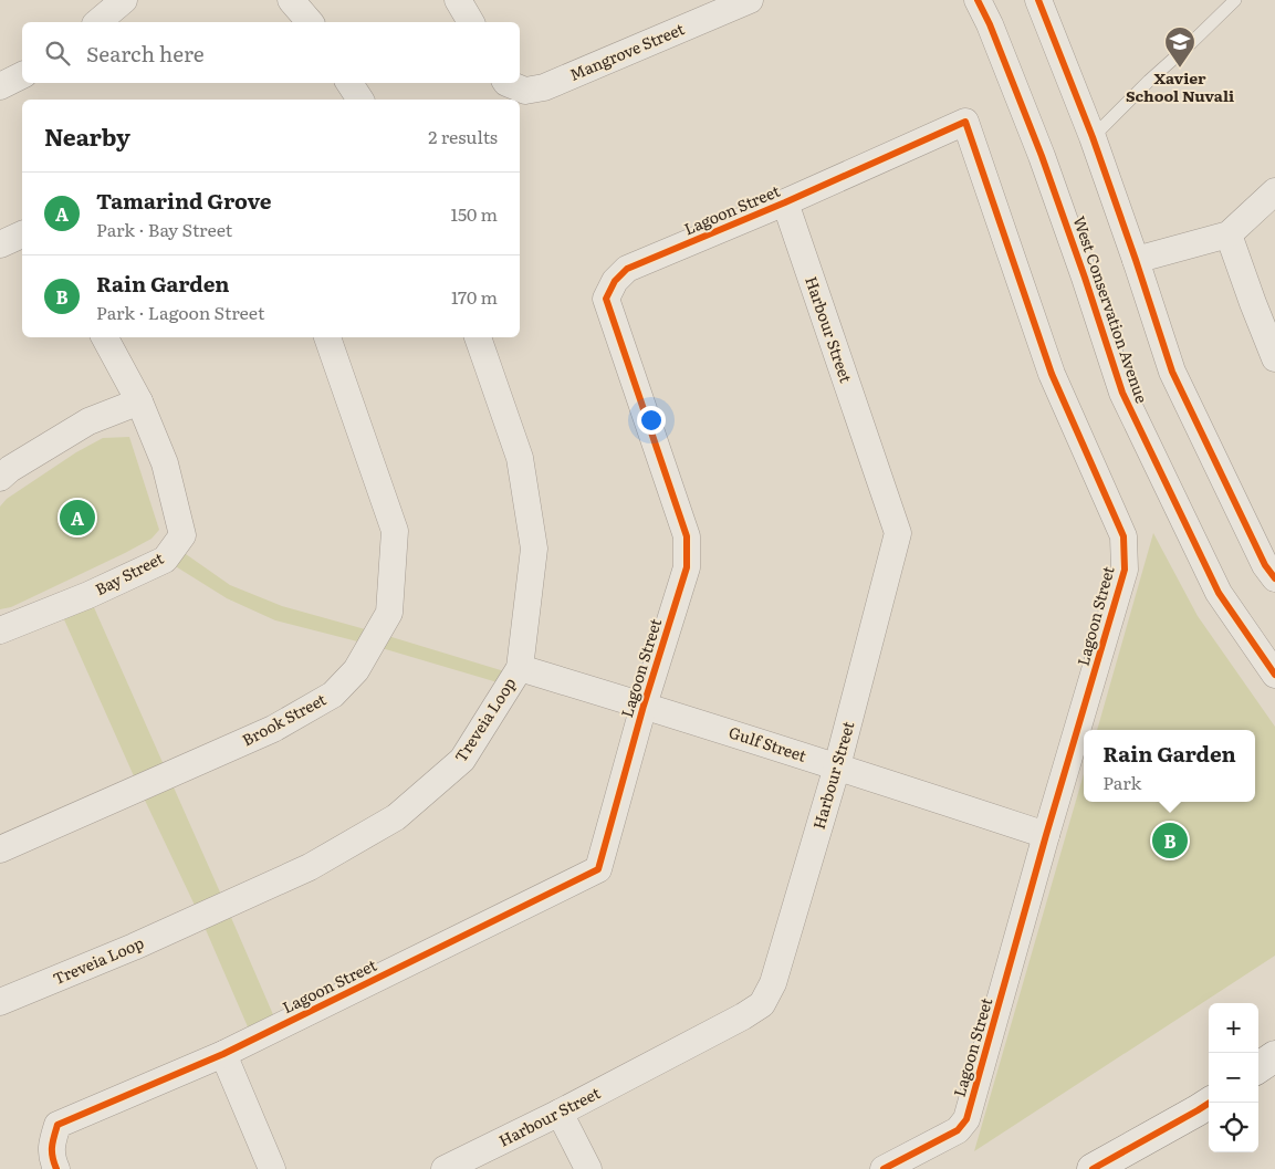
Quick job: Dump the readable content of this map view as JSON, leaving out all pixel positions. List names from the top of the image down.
{
  "streets": {
    "street": [
      "Mangrove Street",
      "Lagoon Street",
      "West Conservation Avenue",
      "Harbour Street",
      "Bay Street",
      "Brook Street",
      "Treveia Loop",
      "Gulf Street"
    ]
  },
  "crossings": [
    ["Lagoon Street", "Harbour Street"],
    ["Lagoon Street", "Gulf Street"],
    ["Harbour Street", "Gulf Street"],
    ["Treveia Loop", "Gulf Street"]
  ],
  "places": {
    "school or university": ["Xavier School Nuvali"]
  },
  "page": {
    "search": "Search here",
    "heading": ["Nearby", "2 results"],
    "list": [
      {
        "mark": "A",
        "name": "Tamarind Grove",
        "note": "Park · Bay Street",
        "value": "150 m"
      },
      {
        "mark": "B",
        "name": "Rain Garden",
        "note": "Park · Lagoon Street",
        "value": "170 m"
      }
    ],
    "pins": ["A", "B"],
    "popup": ["Rain Garden", "Park"],
    "map_buttons": ["+", "−"]
  }
}
